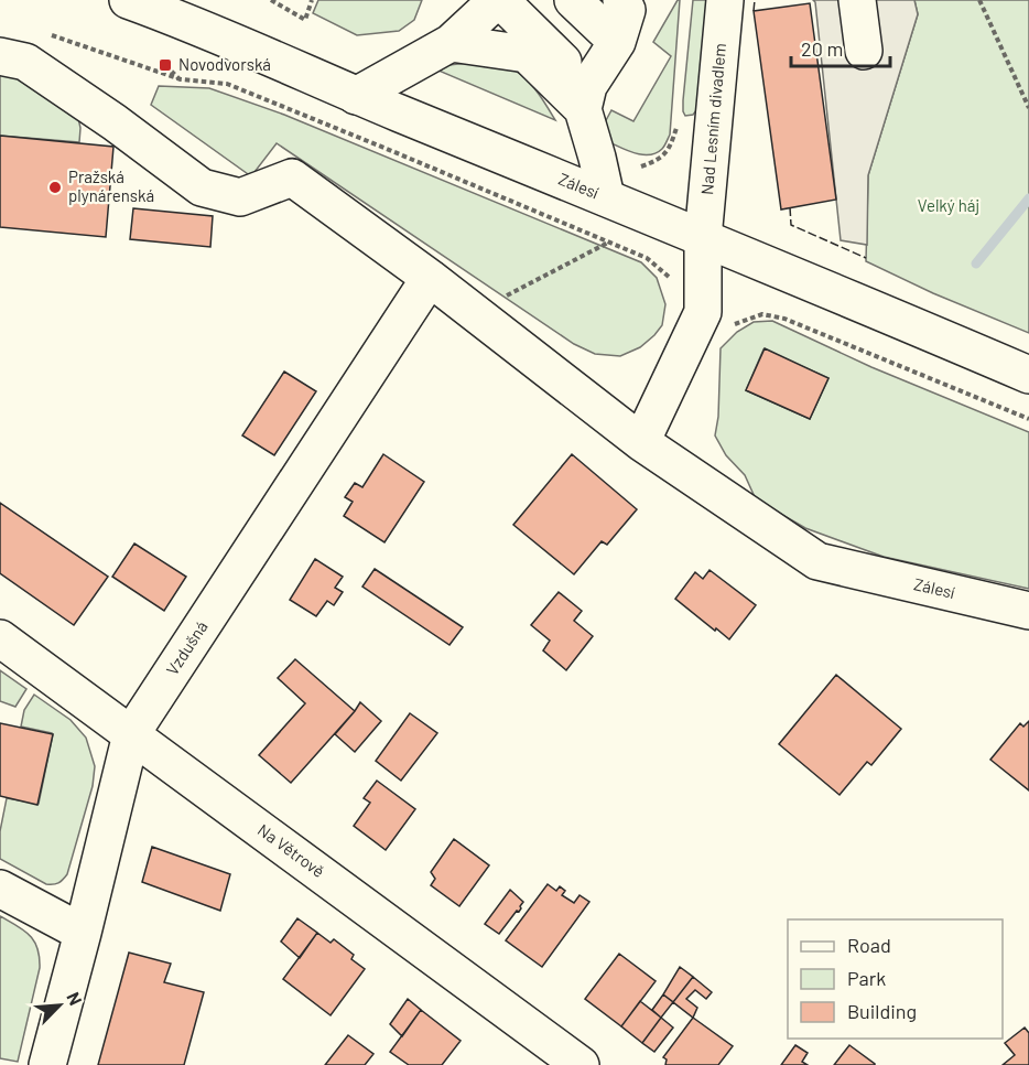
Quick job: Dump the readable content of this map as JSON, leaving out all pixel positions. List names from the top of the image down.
{
  "streets": {
    "street": [
      "Nad Lesním divadlem",
      "Zálesí",
      "Vzdušná",
      "Na Větrově"
    ]
  },
  "crossings": [
    ["Nad Lesním divadlem", "Zálesí"],
    ["Zálesí", "Vzdušná"],
    ["Vzdušná", "Na Větrově"]
  ],
  "parks": ["Velký háj"],
  "places": {
    "transit": ["Novodvorská"],
    "other": ["Pražská plynárenská"]
  },
  "legend": ["Road", "Park", "Building"],
  "scale_bar": "20 m",
  "north": "top right"
}
